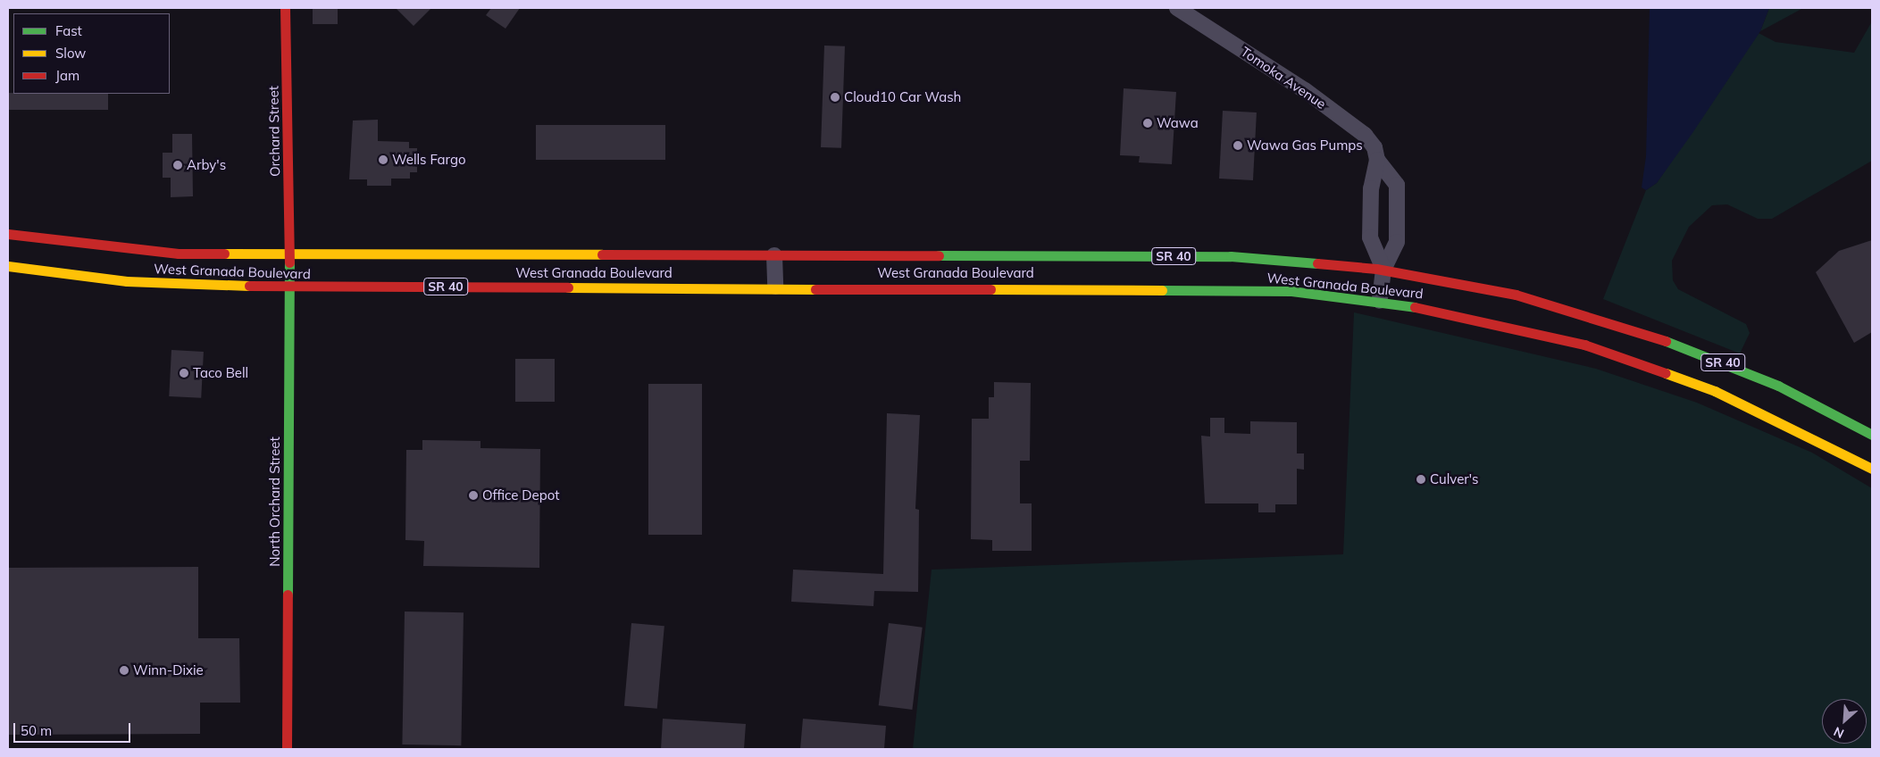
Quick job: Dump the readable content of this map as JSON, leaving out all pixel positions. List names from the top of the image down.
{
  "streets": {
    "main road": [
      "Orchard Street",
      "SR 40",
      "West Granada Boulevard",
      "North Orchard Street"
    ],
    "street": ["Tomoka Avenue"]
  },
  "crossings": [
    ["Tomoka Avenue", "West Granada Boulevard"],
    ["Orchard Street", "West Granada Boulevard"],
    ["Orchard Street", "North Orchard Street"],
    ["West Granada Boulevard", "North Orchard Street"]
  ],
  "places": [
    "Cloud10 Car Wash",
    "Wawa",
    "Wawa Gas Pumps",
    "Wells Fargo",
    "Arby's",
    "Taco Bell",
    "Culver's",
    "Office Depot",
    "Winn-Dixie"
  ],
  "legend": ["Fast", "Slow", "Jam"],
  "scale_bar": "50 m",
  "north": "bottom left"
}
